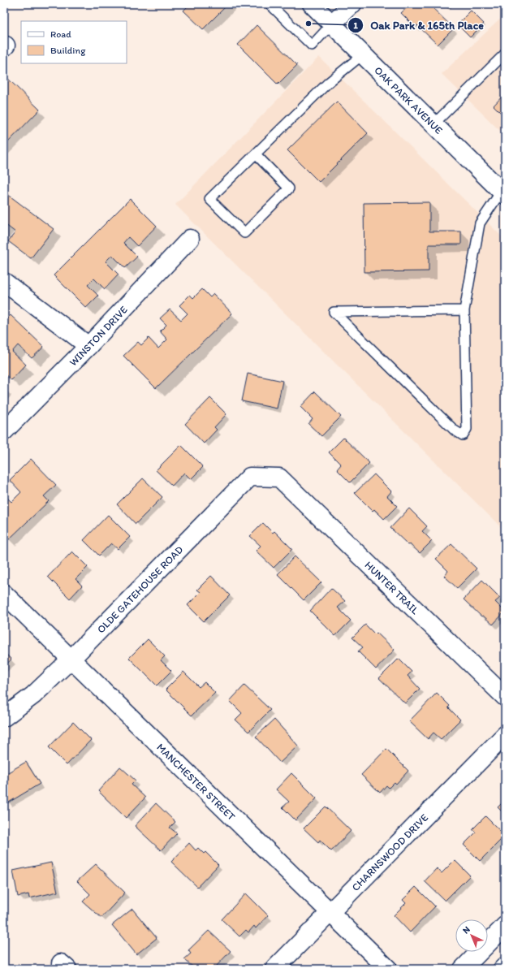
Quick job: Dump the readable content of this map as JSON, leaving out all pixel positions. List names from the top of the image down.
{
  "streets": {
    "street": [
      "OAK PARK AVENUE",
      "WINSTON DRIVE",
      "HUNTER TRAIL",
      "OLDE GATEHOUSE ROAD",
      "MANCHESTER STREET",
      "CHARNSWOOD DRIVE"
    ]
  },
  "crossings": [
    ["HUNTER TRAIL", "OLDE GATEHOUSE ROAD"],
    ["OLDE GATEHOUSE ROAD", "MANCHESTER STREET"],
    ["MANCHESTER STREET", "CHARNSWOOD DRIVE"]
  ],
  "places": ["Oak Park & 165th Place"],
  "legend": ["Road", "Building"],
  "north": "top left"
}
